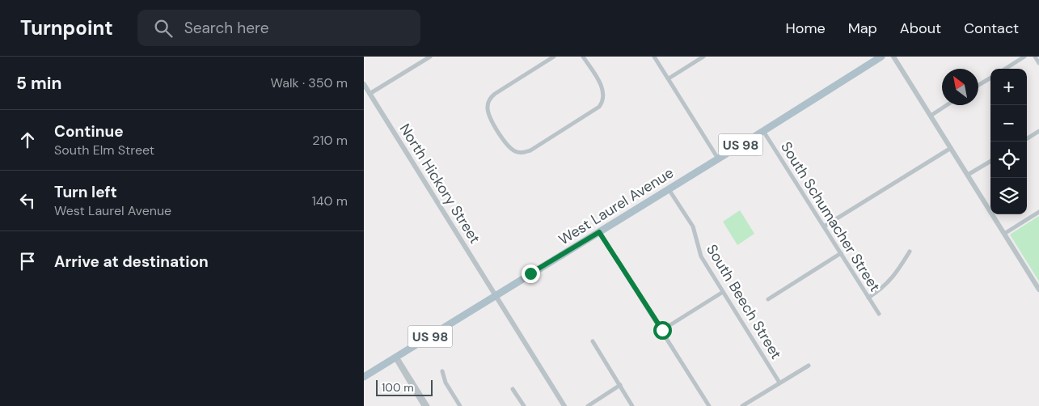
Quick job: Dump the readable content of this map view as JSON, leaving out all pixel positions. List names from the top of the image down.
{
  "streets": {
    "main road": ["US 98", "West Laurel Avenue"],
    "street": ["North Hickory Street", "South Schumacher Street", "South Beech Street"]
  },
  "crossings": [
    ["North Hickory Street", "West Laurel Avenue"],
    ["West Laurel Avenue", "South Schumacher Street"],
    ["West Laurel Avenue", "South Beech Street"]
  ],
  "scale_bar": "100 m",
  "north": "top left",
  "page": {
    "header": "Turnpoint",
    "search": "Search here",
    "nav": [
      "Home",
      "Map",
      "About",
      "Contact"
    ],
    "heading": ["5 min", "Walk · 350 m"],
    "map_buttons": ["+", "−"],
    "list": [
      ["Continue", "South Elm Street", "210 m"],
      ["Turn left", "West Laurel Avenue", "140 m"],
      "Arrive at destination"
    ],
    "scale": "100 m"
  }
}
